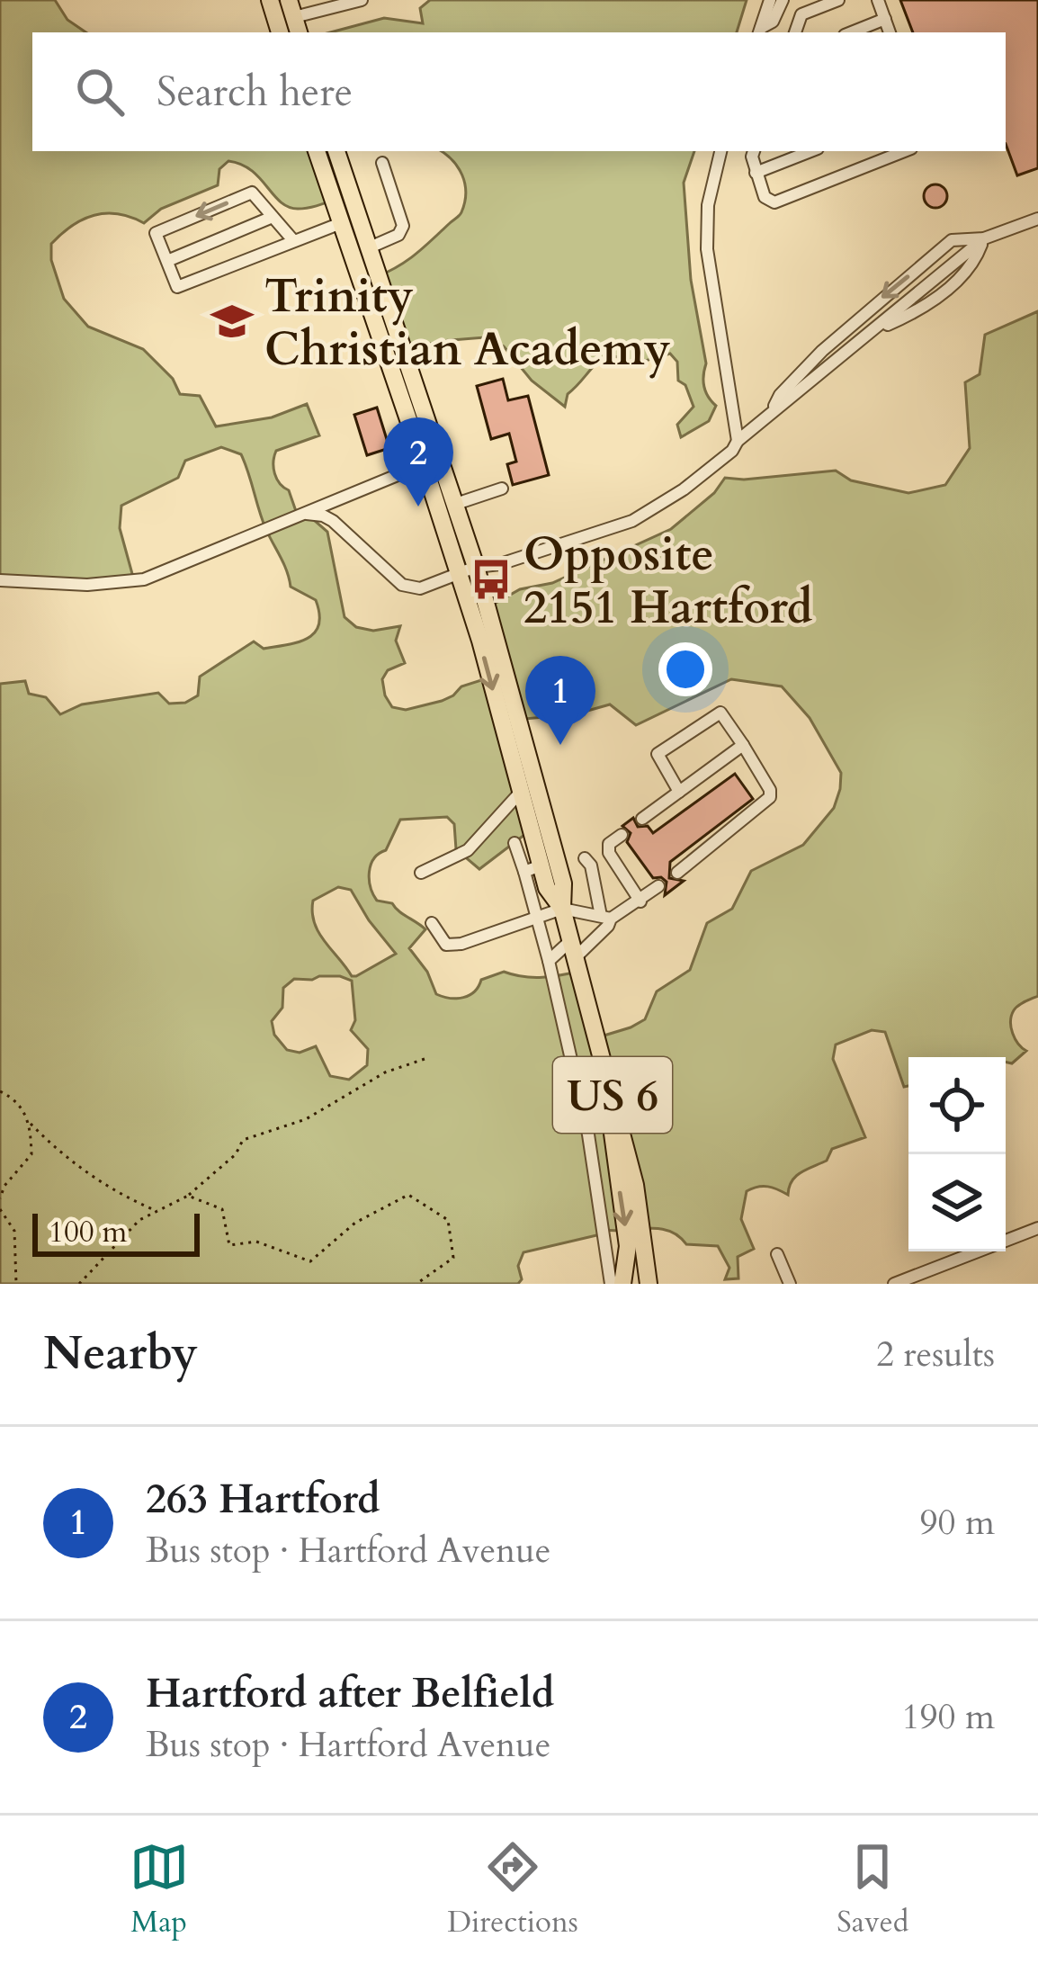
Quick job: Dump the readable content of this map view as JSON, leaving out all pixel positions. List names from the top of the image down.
{
  "streets": {
    "highway": ["US 6"]
  },
  "places": {
    "school or university": ["Trinity Christian Academy"],
    "bus stop": ["Opposite 2151 Hartford"]
  },
  "scale_bar": "100 m",
  "page": {
    "search": "Search here",
    "pins": ["2", "1"],
    "scale": "100 m",
    "heading": ["Nearby", "2 results"],
    "list": [
      {
        "mark": "1",
        "name": "263 Hartford",
        "note": "Bus stop · Hartford Avenue",
        "value": "90 m"
      },
      {
        "mark": "2",
        "name": "Hartford after Belfield",
        "note": "Bus stop · Hartford Avenue",
        "value": "190 m"
      }
    ],
    "nav": ["Map", "Directions", "Saved"]
  }
}
